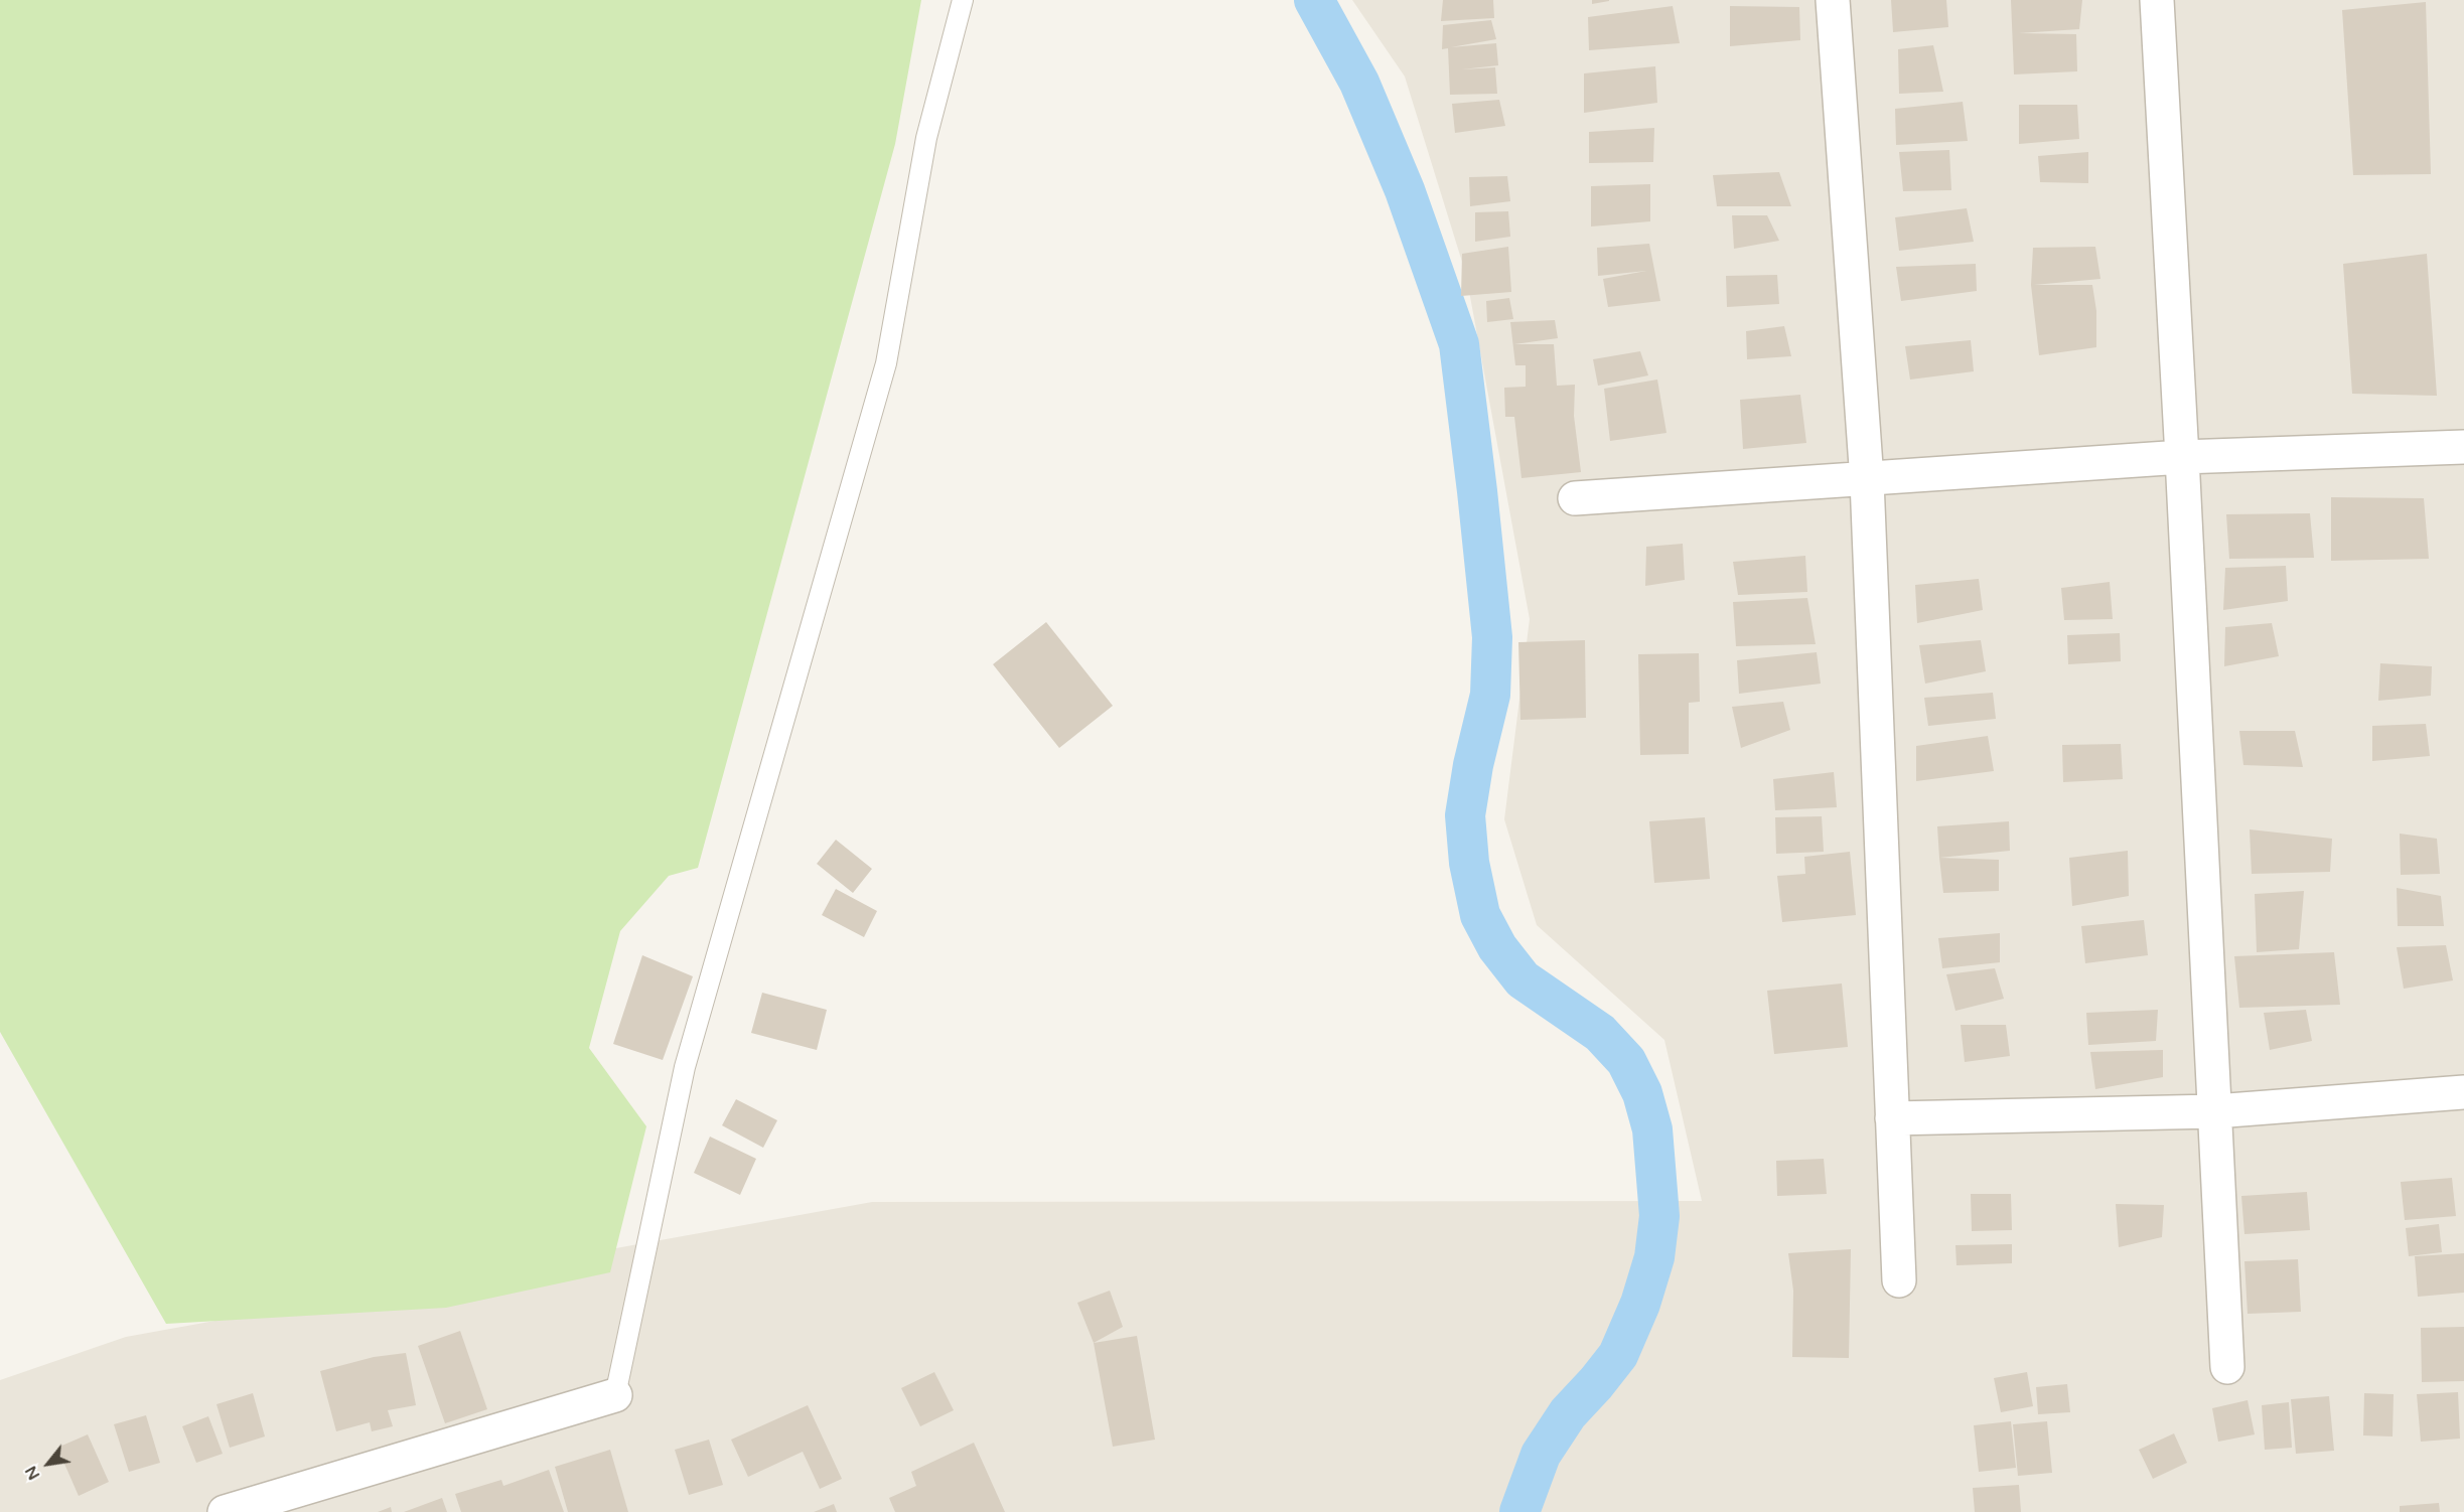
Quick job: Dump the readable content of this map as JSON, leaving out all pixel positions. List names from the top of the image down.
{
  "north": "bottom left"
}
